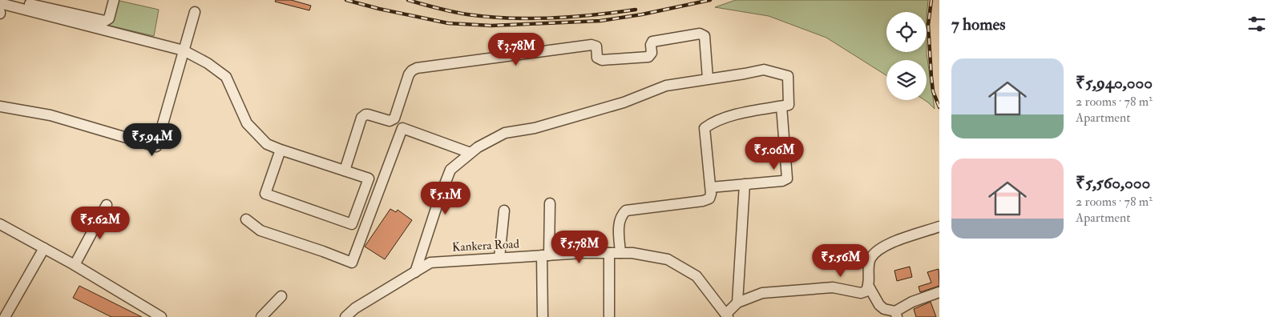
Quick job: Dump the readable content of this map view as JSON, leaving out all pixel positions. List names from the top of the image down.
{
  "streets": {
    "street": ["Kankera Road"]
  },
  "page": {
    "heading": "7 homes",
    "price": [
      "₹3.78M",
      "₹5.94M",
      "₹5.06M",
      "₹5.1M",
      "₹5.62M",
      "₹5.78M",
      "₹5.56M"
    ],
    "list": [
      {
        "name": "₹5,940,000",
        "note": "2 rooms · 78 m² · Apartment"
      },
      {
        "name": "₹5,560,000",
        "note": "2 rooms · 78 m² · Apartment"
      }
    ]
  }
}
